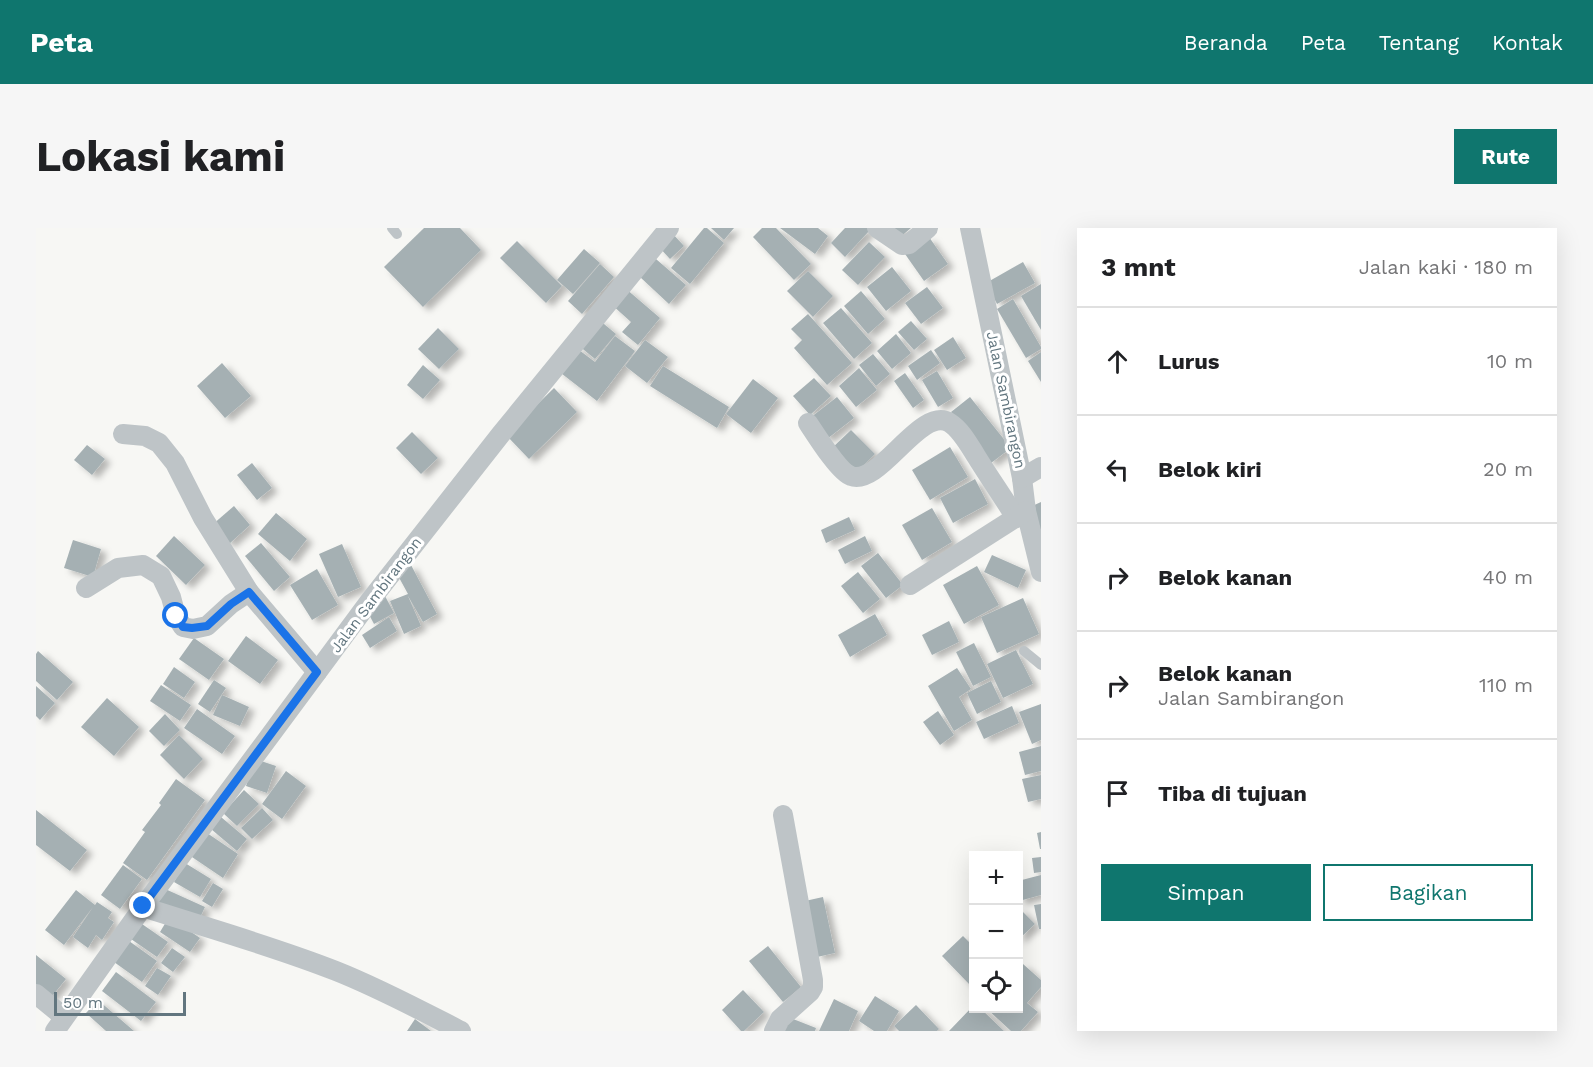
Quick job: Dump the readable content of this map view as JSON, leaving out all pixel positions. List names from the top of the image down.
{
  "streets": {
    "street": ["Jalan Sambirangon"]
  },
  "scale_bar": "50 m",
  "page": {
    "header": "Peta",
    "nav": [
      "Beranda",
      "Peta",
      "Tentang",
      "Kontak"
    ],
    "buttons": [
      "Rute",
      ["Simpan", "Bagikan"]
    ],
    "title": "Lokasi kami",
    "heading": ["3 mnt", "Jalan kaki · 180 m"],
    "list": [
      ["Lurus", "10 m"],
      ["Belok kiri", "20 m"],
      ["Belok kanan", "40 m"],
      ["Belok kanan", "Jalan Sambirangon", "110 m"],
      "Tiba di tujuan"
    ],
    "map_buttons": ["+", "−"],
    "scale": "50 m"
  }
}
